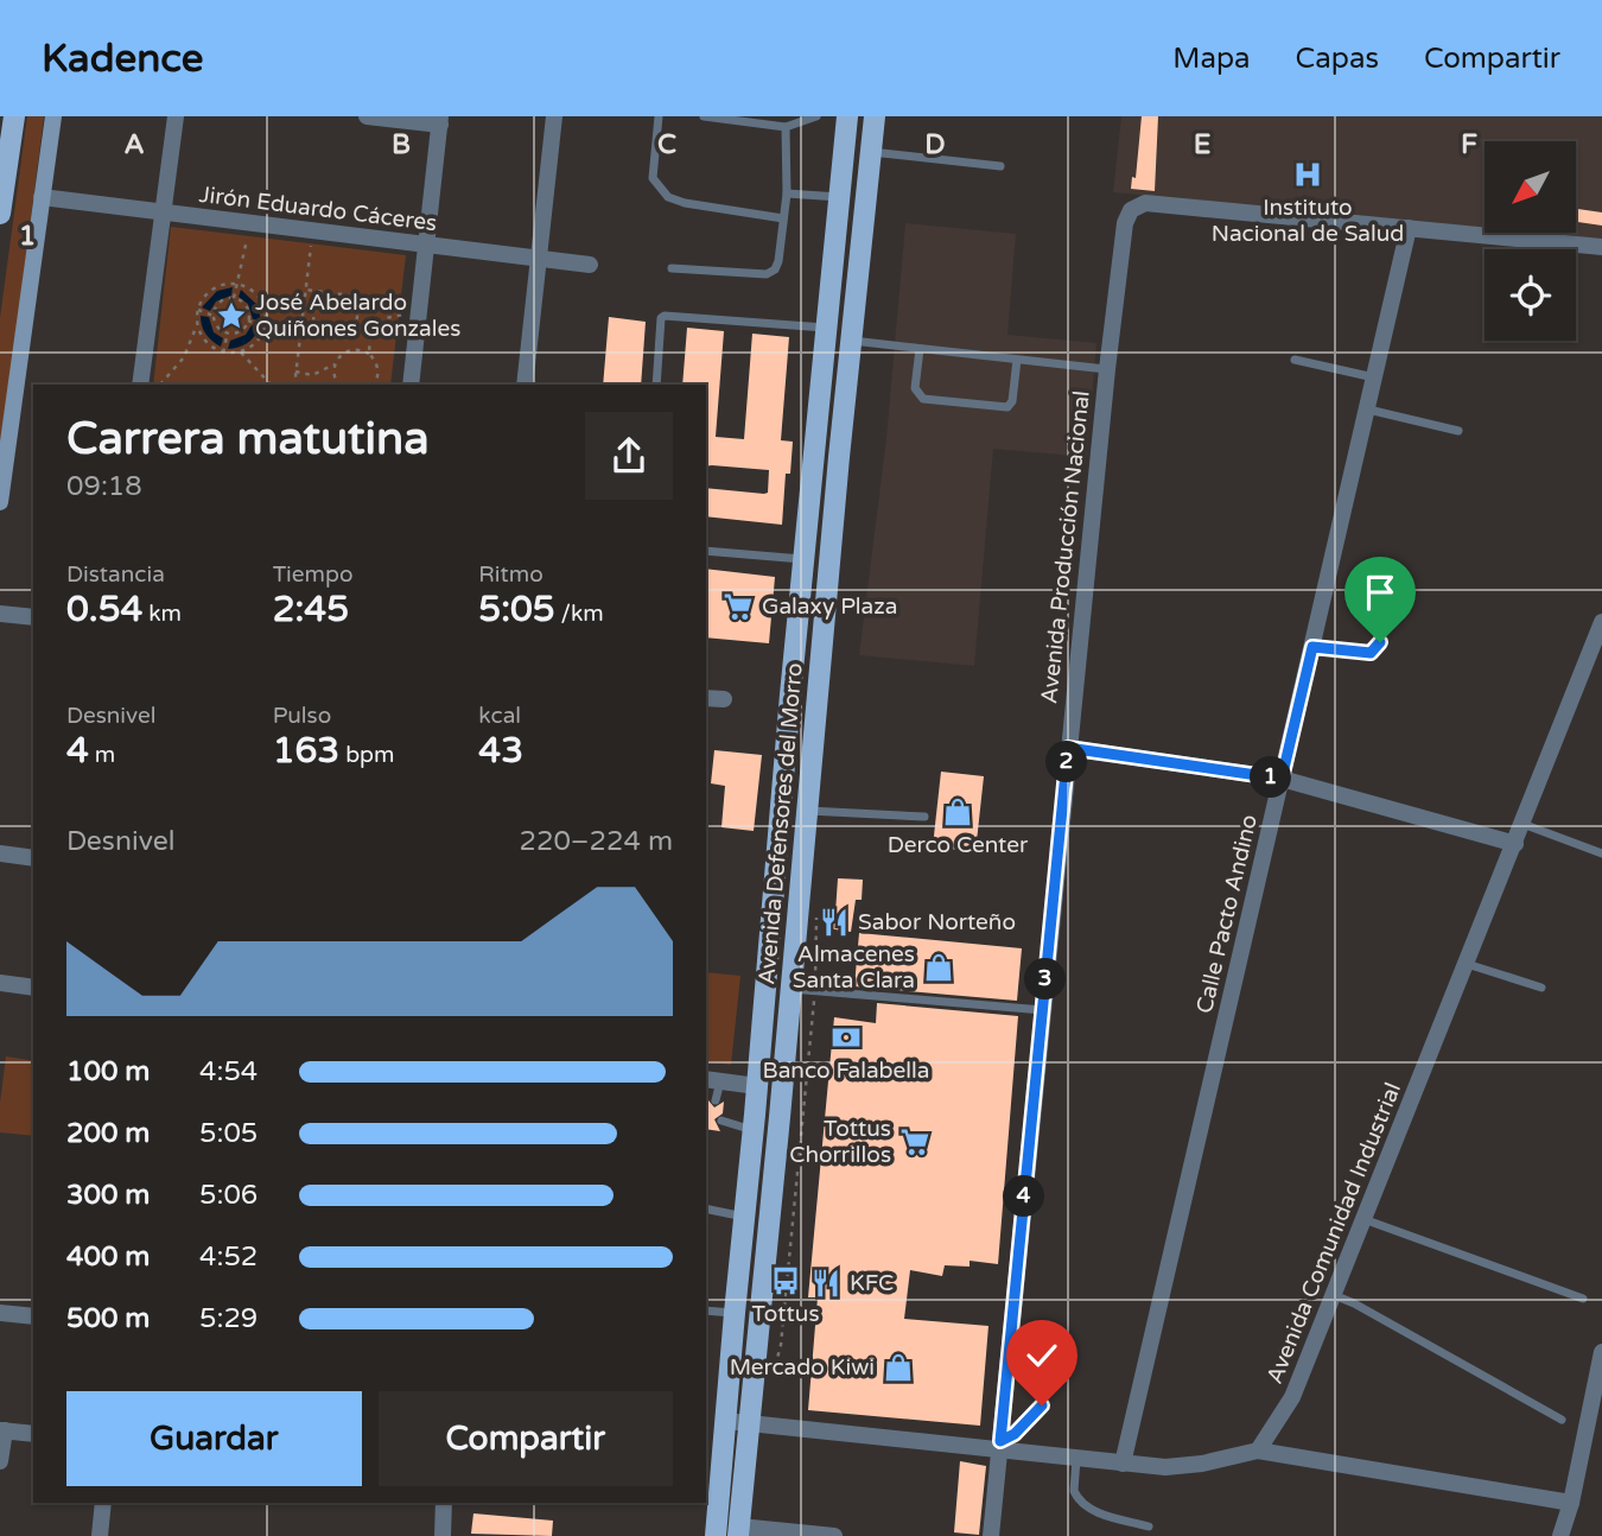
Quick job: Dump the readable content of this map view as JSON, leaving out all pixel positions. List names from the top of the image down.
{
  "streets": {
    "main road": ["Avenida Defensores del Morro"],
    "street": [
      "Jirón Eduardo Cáceres",
      "Avenida Producción Nacional",
      "Calle Pacto Andino",
      "Avenida Comunidad Industrial"
    ]
  },
  "crossings": [
    ["Avenida Producción Nacional", "Calle Pacto Andino"]
  ],
  "places": {
    "hospital": ["Instituto Nacional de Salud"],
    "place": ["José Abelardo Quiñones Gonzales"],
    "supermarket": ["Galaxy Plaza", "Tottus Chorrillos"],
    "shop": ["Derco Center", "Almacenes Santa Clara", "Mercado Kiwi"],
    "restaurant": ["Sabor Norteño", "KFC"],
    "bank": ["Banco Falabella"],
    "bus stop": ["Tottus"]
  },
  "north": "bottom left",
  "page": {
    "header": "Kadence",
    "nav": ["Mapa", "Capas", "Compartir"],
    "heading": ["Carrera matutina", "09:18"],
    "stats": [
      ["Distancia", "0.54 km"],
      ["Tiempo", "2:45"],
      ["Ritmo", "5:05 /km"],
      ["Desnivel", "4 m"],
      ["Pulso", "163 bpm"],
      ["kcal", "43"]
    ],
    "pins": [
      "2",
      "1",
      "3",
      "4"
    ],
    "chart": ["Desnivel", "220–224 m"],
    "list": [
      {
        "name": "100 m",
        "note": "4:54"
      },
      {
        "name": "200 m",
        "note": "5:05"
      },
      {
        "name": "300 m",
        "note": "5:06"
      },
      {
        "name": "400 m",
        "note": "4:52"
      },
      {
        "name": "500 m",
        "note": "5:29"
      }
    ],
    "buttons": ["Guardar", "Compartir"]
  },
  "grid": {
    "columns": [
      "A",
      "B",
      "C",
      "D",
      "E",
      "F"
    ],
    "rows": ["1"]
  }
}
